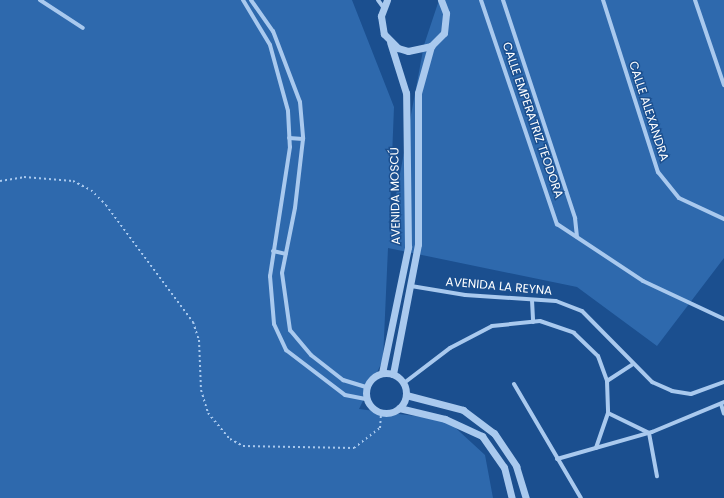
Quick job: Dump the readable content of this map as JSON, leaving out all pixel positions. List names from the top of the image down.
{
  "streets": {
    "street": [
      "CALLE ALEXANDRA",
      "CALLE EMPERATRIZ TEODORA",
      "AVENIDA MOSCÚ",
      "AVENIDA LA REYNA"
    ]
  },
  "crossings": [
    ["AVENIDA MOSCÚ", "AVENIDA LA REYNA"]
  ]
}
